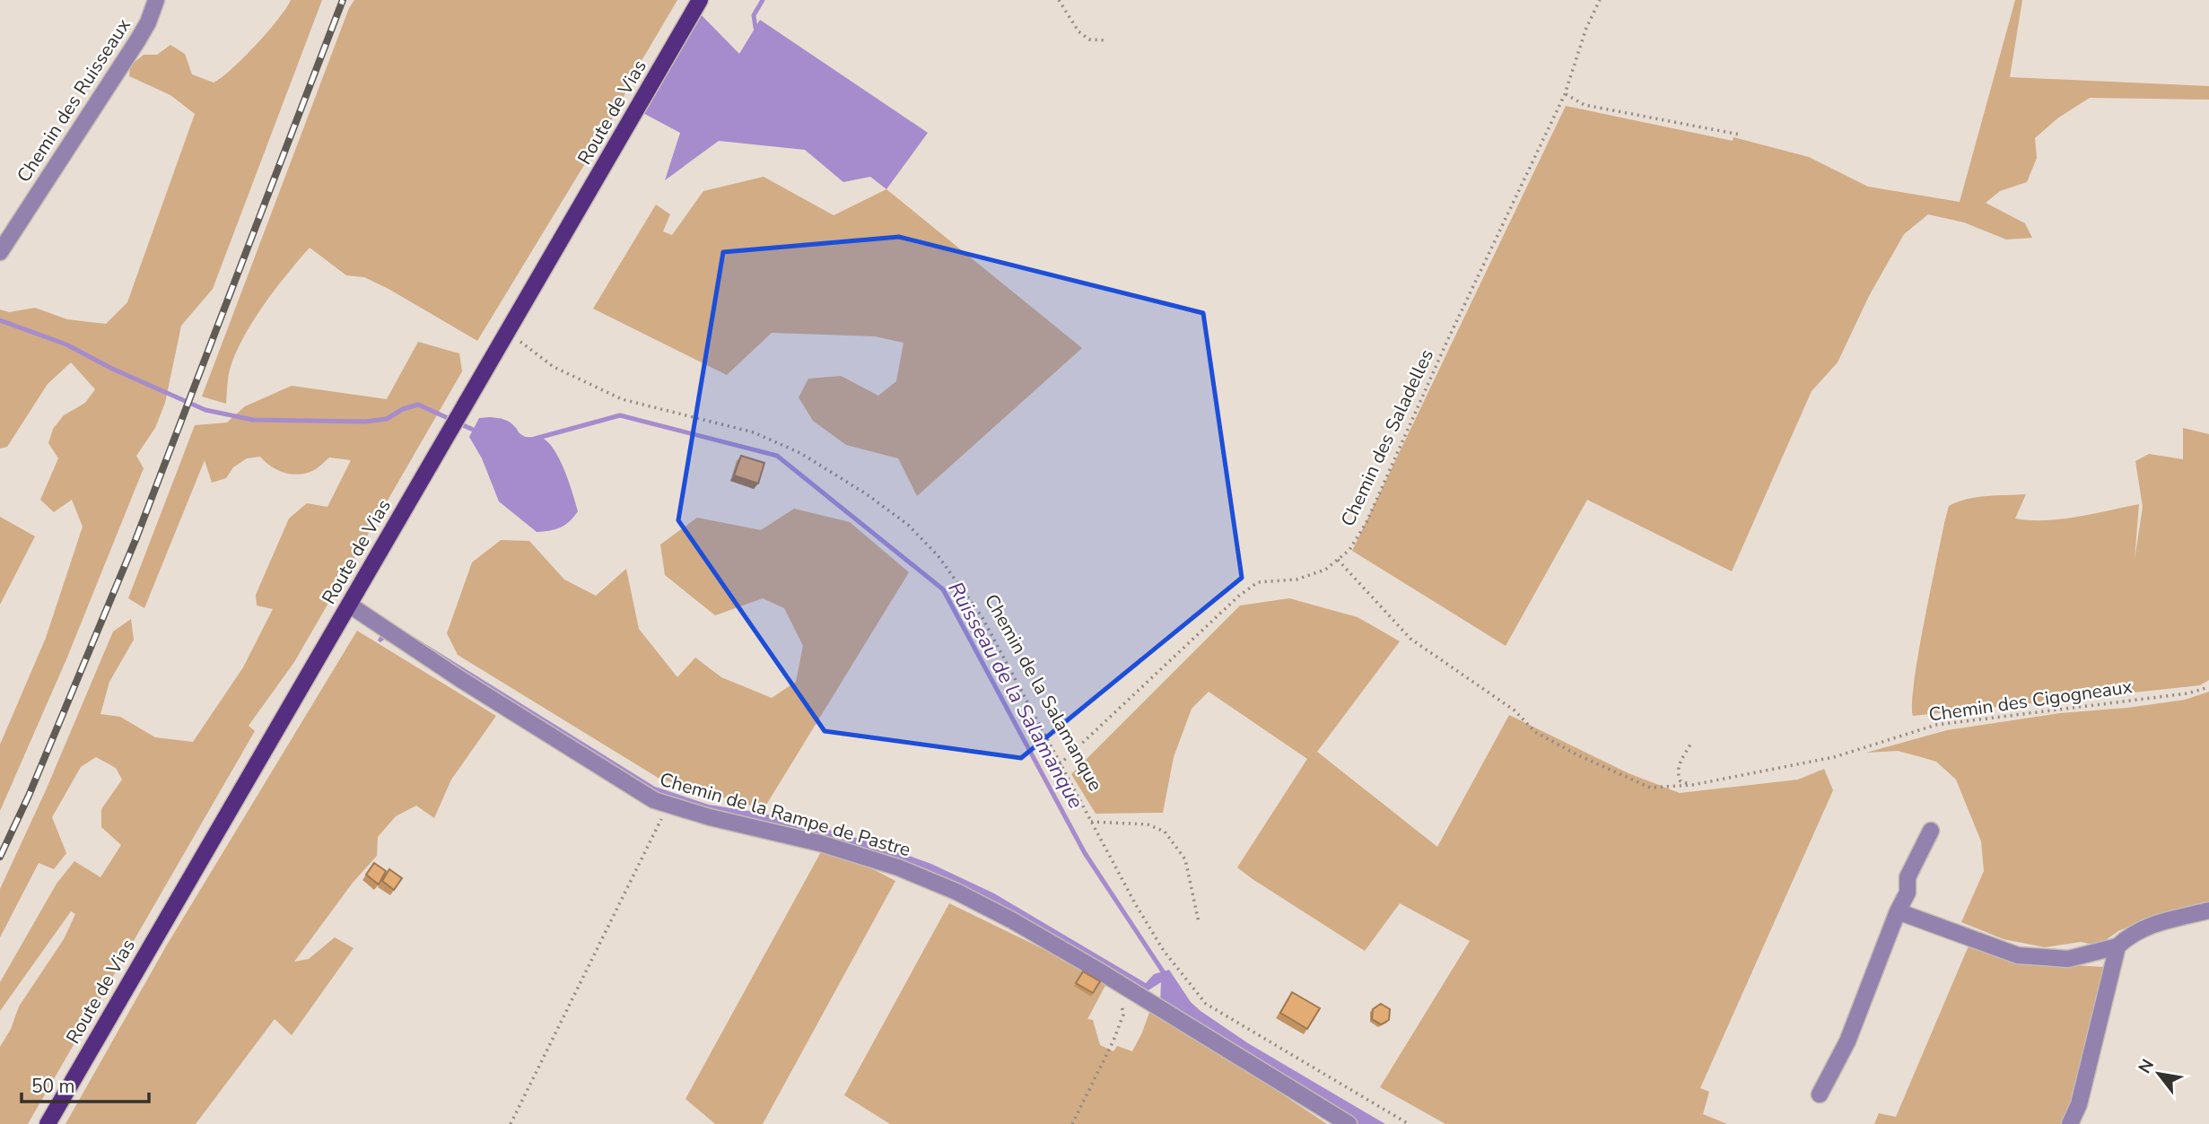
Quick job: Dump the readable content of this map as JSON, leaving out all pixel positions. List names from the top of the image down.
{
  "streets": {
    "main road": ["Route de Vias"],
    "street": ["Chemin des Ruisseaux", "Chemin de la Rampe de Pastre"],
    "path": ["Chemin des Saladelles", "Chemin de la Salamanque", "Chemin des Cigogneaux"]
  },
  "crossings": [
    ["Route de Vias", "Chemin de la Salamanque"],
    ["Route de Vias", "Chemin de la Rampe de Pastre"],
    ["Chemin des Saladelles", "Chemin de la Salamanque"],
    ["Chemin des Saladelles", "Chemin des Cigogneaux"]
  ],
  "water": ["Ruisseau de la Salamanque"],
  "scale_bar": "50 m",
  "north": "top left"
}
